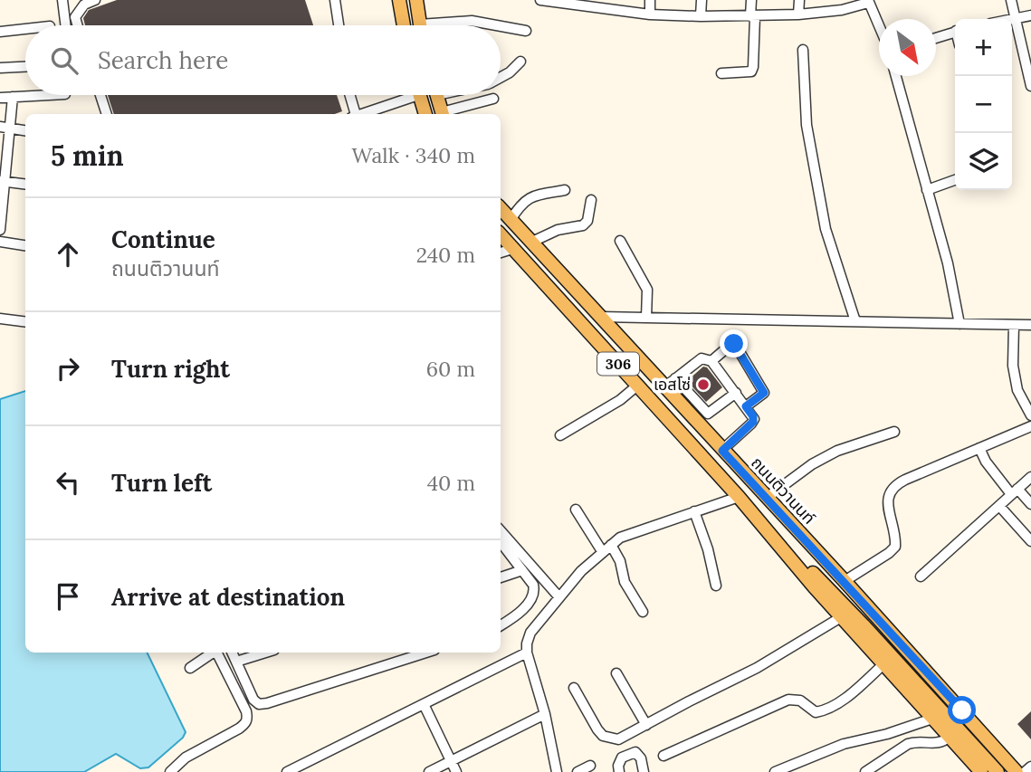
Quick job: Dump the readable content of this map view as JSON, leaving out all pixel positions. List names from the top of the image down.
{
  "streets": {
    "main road": ["306", "ถนนติวานนท์"]
  },
  "places": ["เอสโซ่"],
  "north": "bottom right",
  "page": {
    "map_buttons": ["+", "−"],
    "search": "Search here",
    "heading": ["5 min", "Walk · 340 m"],
    "list": [
      ["Continue", "ถนนติวานนท์", "240 m"],
      ["Turn right", "60 m"],
      ["Turn left", "40 m"],
      "Arrive at destination"
    ]
  }
}
